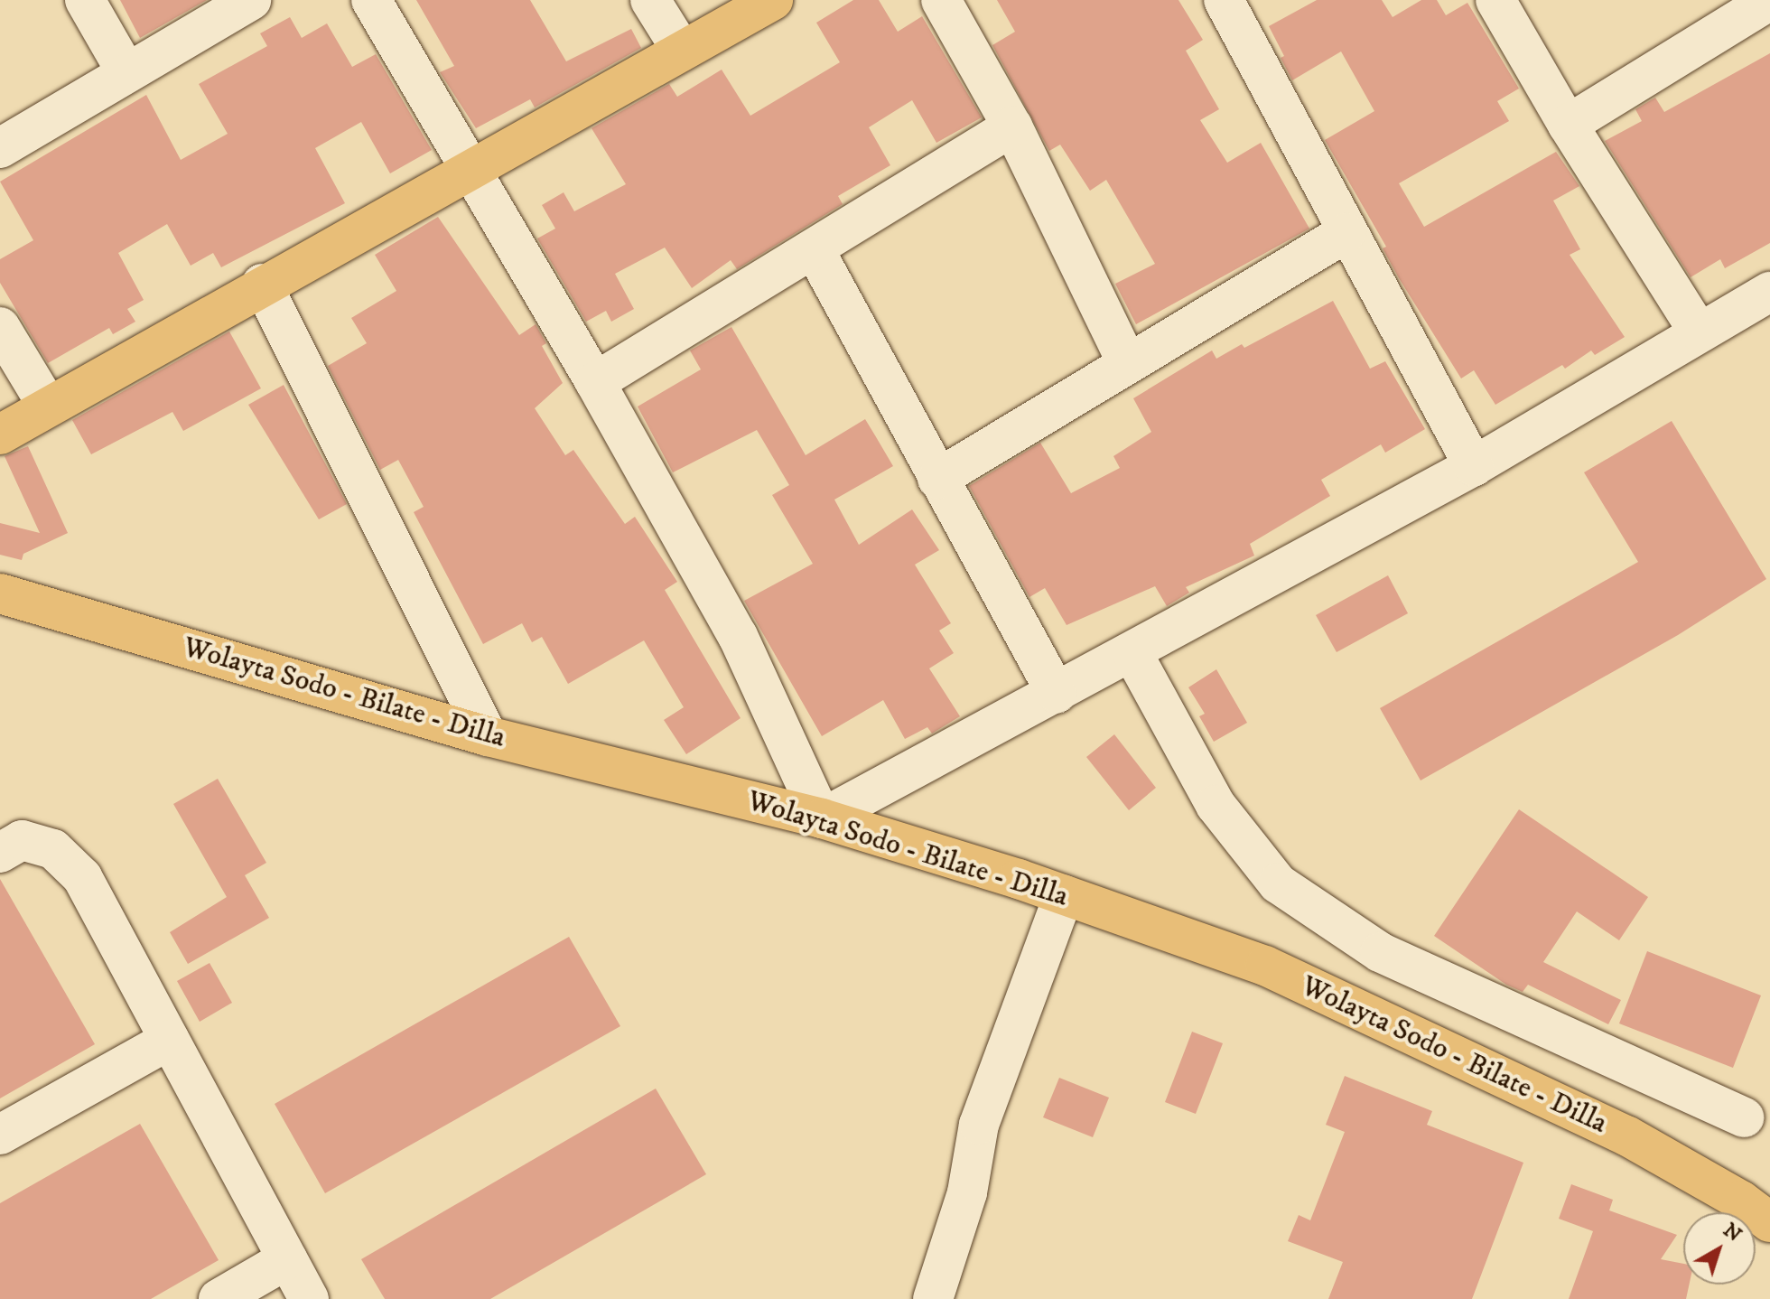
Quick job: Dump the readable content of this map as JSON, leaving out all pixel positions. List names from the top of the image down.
{
  "streets": {
    "main road": ["Wolayta Sodo - Bilate - Dilla"]
  },
  "north": "top right"
}
